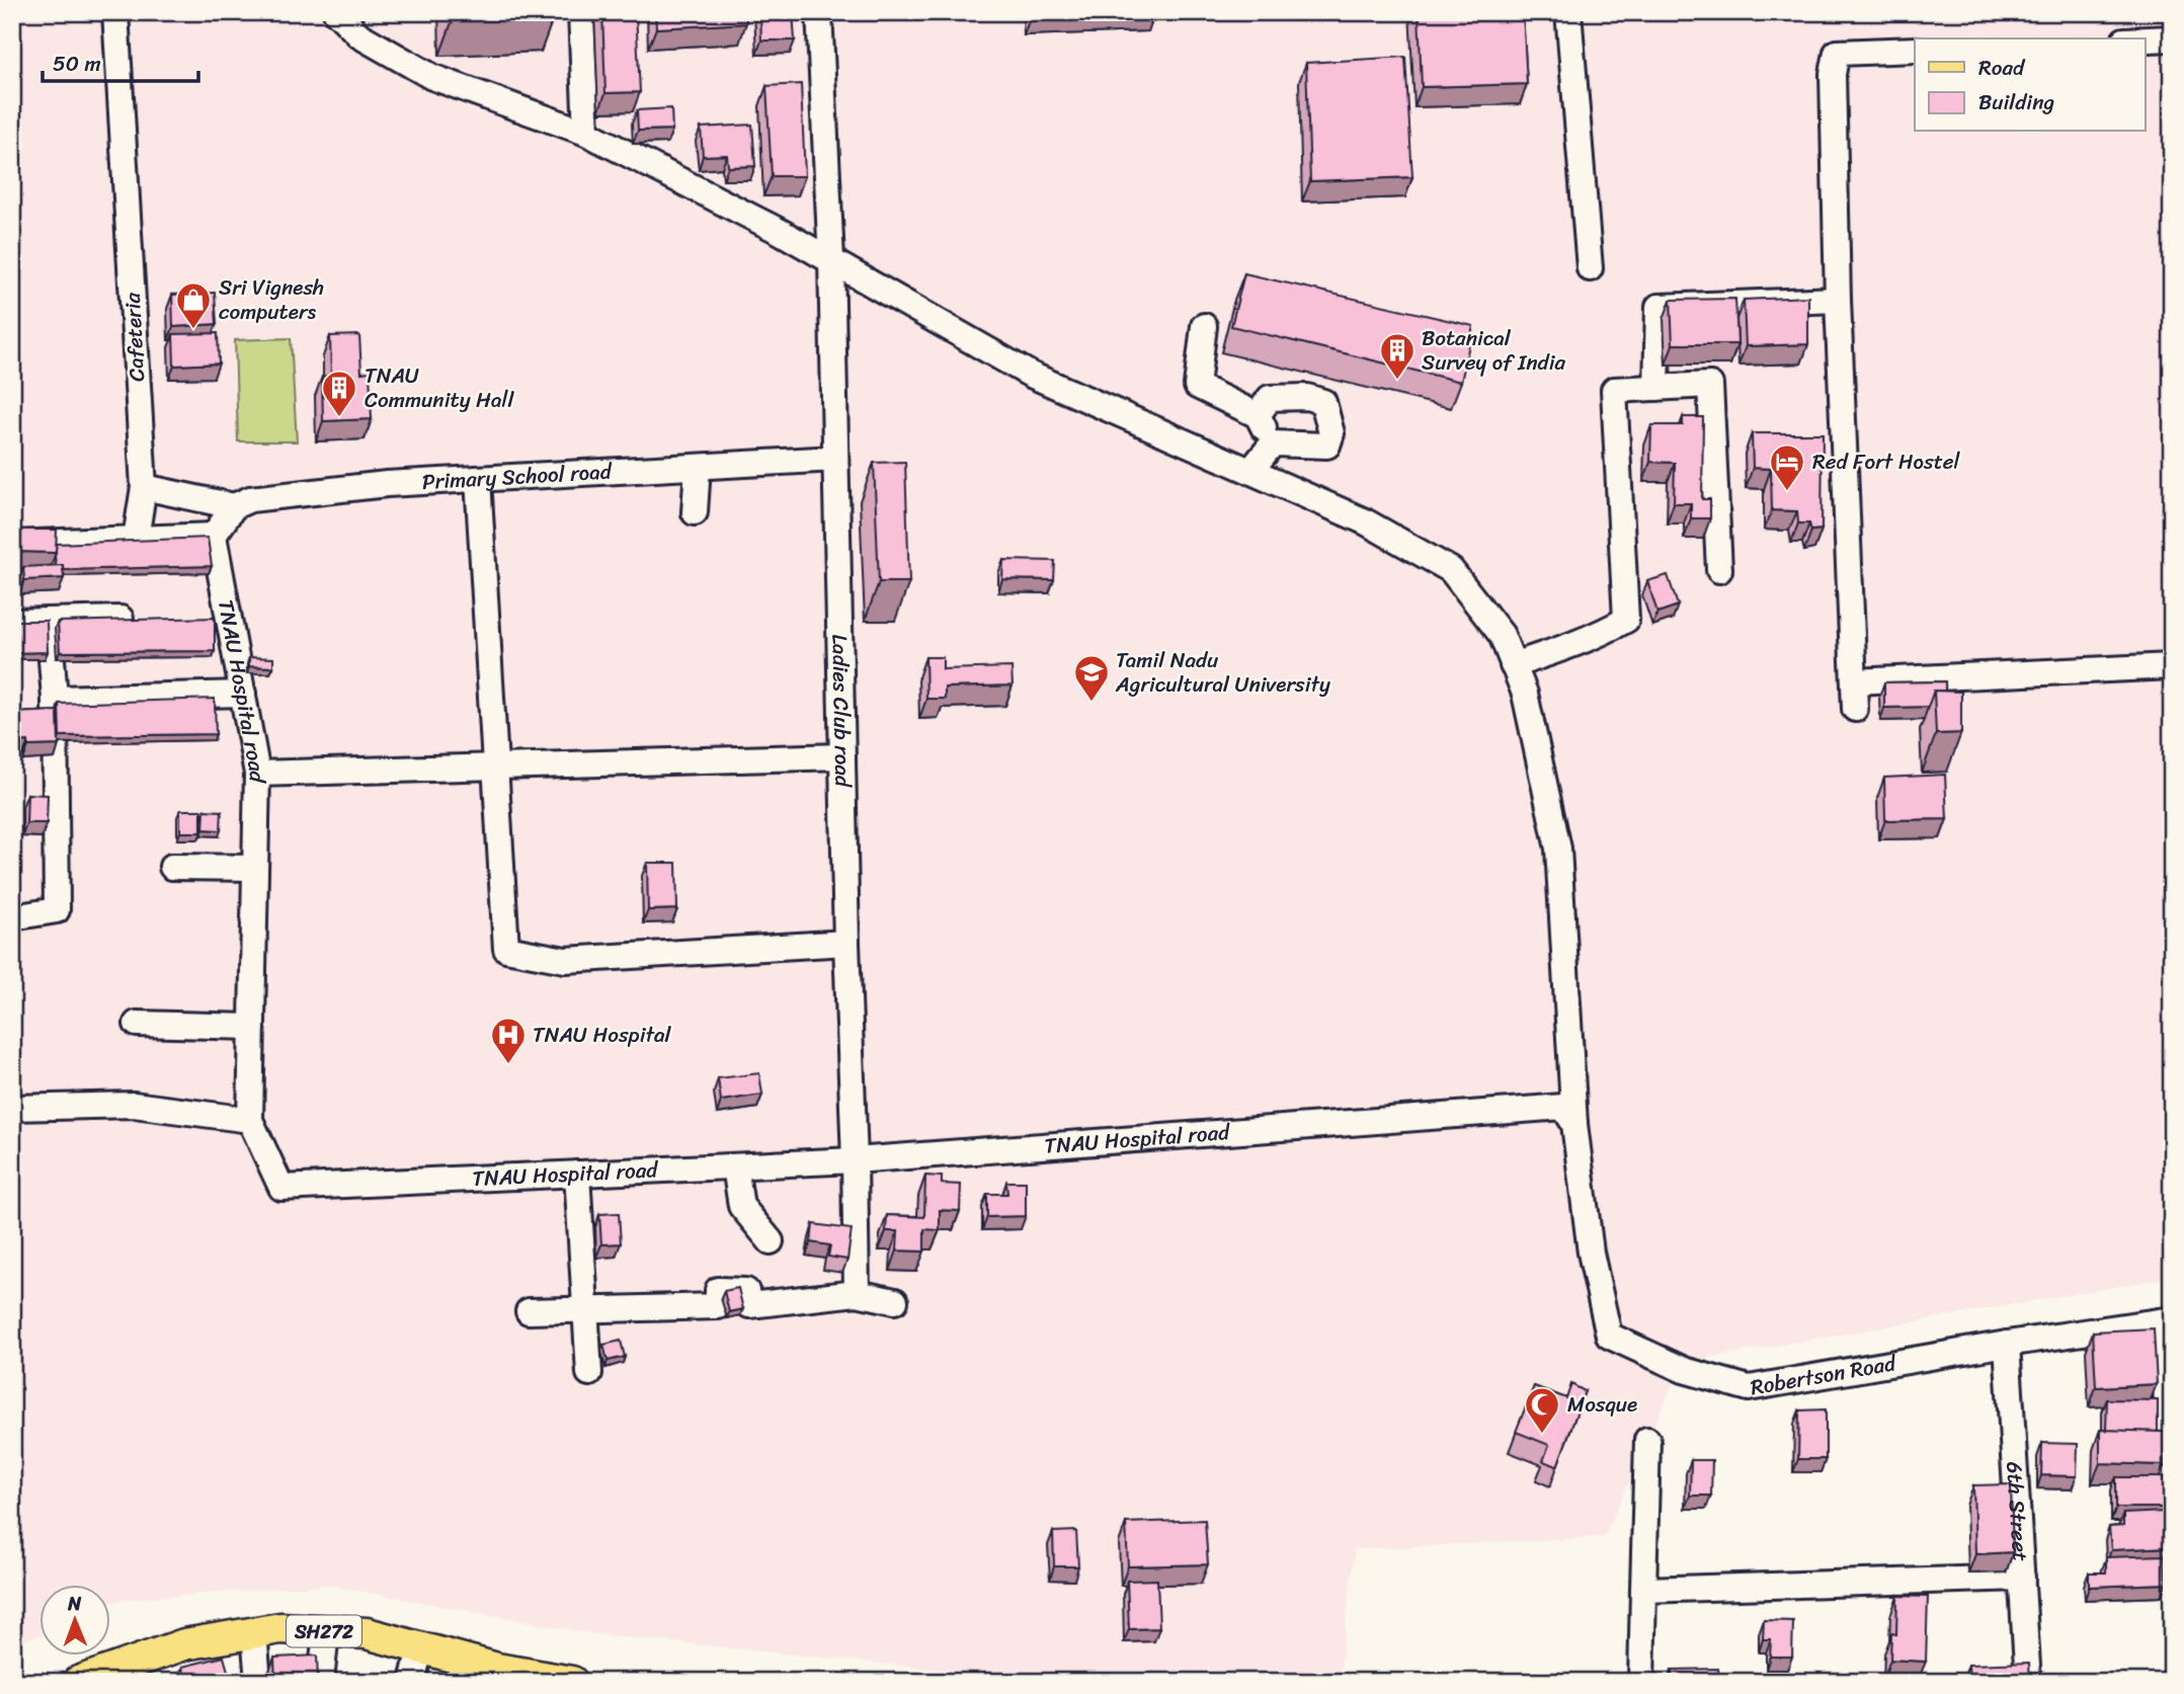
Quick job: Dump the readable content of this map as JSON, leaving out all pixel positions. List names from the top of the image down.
{
  "streets": {
    "main road": ["SH272"],
    "street": [
      "Cafeteria",
      "Primary School road",
      "TNAU Hospital road",
      "Ladies Club road",
      "Robertson Road",
      "6th Street"
    ]
  },
  "crossings": [
    ["Primary School road", "Ladies Club road"],
    ["TNAU Hospital road", "Ladies Club road"],
    ["TNAU Hospital road", "Robertson Road"],
    ["Robertson Road", "6th Street"]
  ],
  "places": {
    "shop": ["Sri Vignesh computers"],
    "building": ["Botanical Survey of India", "TNAU Community Hall"],
    "hotel": ["Red Fort Hostel"],
    "school or university": ["Tamil Nadu Agricultural University"],
    "hospital": ["TNAU Hospital"],
    "mosque": ["Mosque"]
  },
  "legend": ["Road", "Building"],
  "scale_bar": "50 m",
  "north": "top"
}
